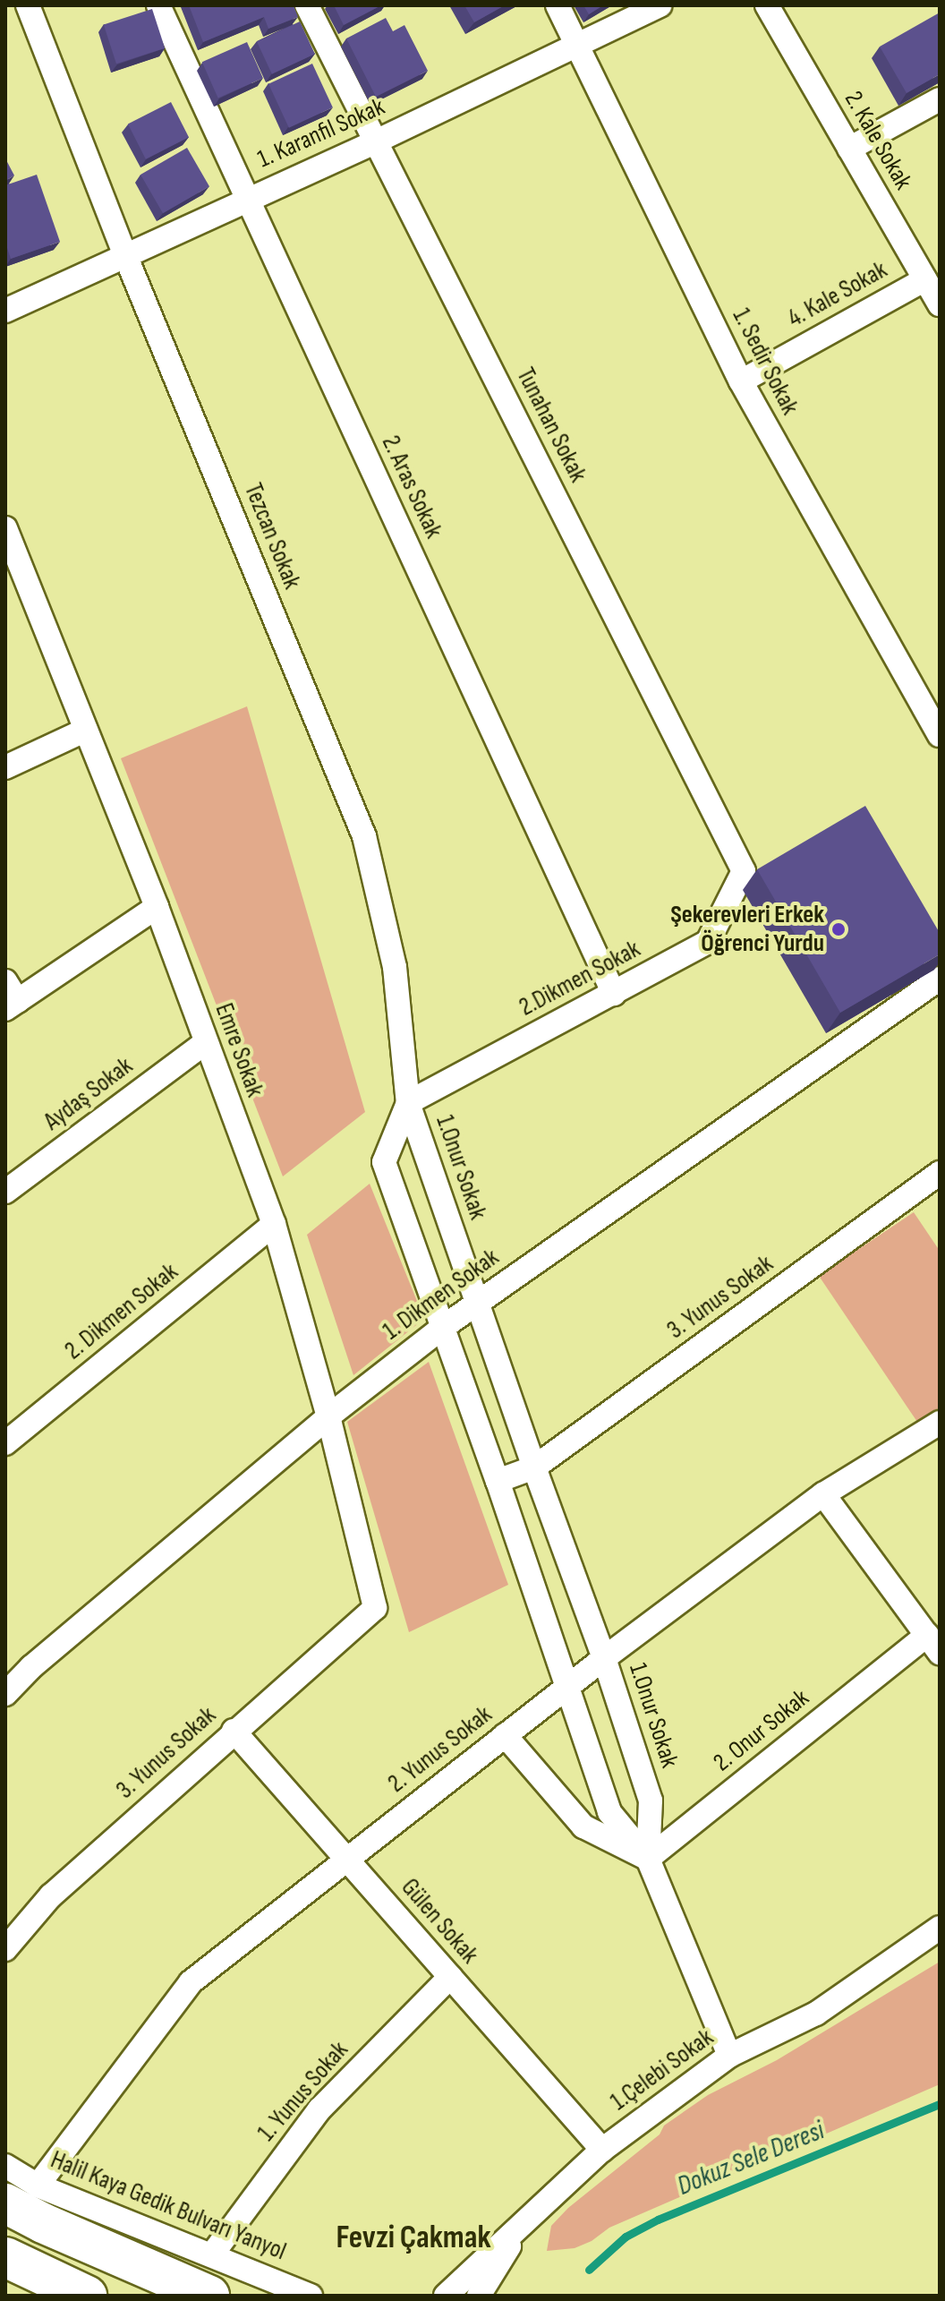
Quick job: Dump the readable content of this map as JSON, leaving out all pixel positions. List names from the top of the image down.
{
  "streets": {
    "street": [
      "1. Karanfil Sokak",
      "2. Kale Sokak",
      "4. Kale Sokak",
      "1. Sedir Sokak",
      "Tunahan Sokak",
      "2. Aras Sokak",
      "Tezcan Sokak",
      "2.Dikmen Sokak",
      "Emre Sokak",
      "Aydaş Sokak",
      "1.Onur Sokak",
      "1. Dikmen Sokak",
      "3. Yunus Sokak",
      "2. Dikmen Sokak",
      "2. Onur Sokak",
      "2. Yunus Sokak",
      "Gülen Sokak",
      "1.Çelebi Sokak",
      "1. Yunus Sokak",
      "Halil Kaya Gedik Bulvarı Yanyol"
    ]
  },
  "crossings": [
    ["1. Karanfil Sokak", "1. Sedir Sokak"],
    ["1. Karanfil Sokak", "Tunahan Sokak"],
    ["1. Karanfil Sokak", "2. Aras Sokak"],
    ["1. Karanfil Sokak", "Tezcan Sokak"],
    ["2. Kale Sokak", "4. Kale Sokak"],
    ["4. Kale Sokak", "1. Sedir Sokak"],
    ["Tunahan Sokak", "2.Dikmen Sokak"],
    ["2. Aras Sokak", "2.Dikmen Sokak"],
    ["Tezcan Sokak", "2.Dikmen Sokak"],
    ["Tezcan Sokak", "1.Onur Sokak"],
    ["2.Dikmen Sokak", "1.Onur Sokak"],
    ["Emre Sokak", "Aydaş Sokak"],
    ["Emre Sokak", "1. Dikmen Sokak"],
    ["Emre Sokak", "3. Yunus Sokak"],
    ["Emre Sokak", "2. Dikmen Sokak"],
    ["1.Onur Sokak", "1. Dikmen Sokak"],
    ["1.Onur Sokak", "3. Yunus Sokak"],
    ["1.Onur Sokak", "2. Onur Sokak"],
    ["1.Onur Sokak", "2. Yunus Sokak"],
    ["1.Onur Sokak", "1.Çelebi Sokak"],
    ["3. Yunus Sokak", "Gülen Sokak"],
    ["2. Yunus Sokak", "Gülen Sokak"],
    ["2. Yunus Sokak", "Halil Kaya Gedik Bulvarı Yanyol"],
    ["Gülen Sokak", "1.Çelebi Sokak"],
    ["Gülen Sokak", "1. Yunus Sokak"],
    ["1. Yunus Sokak", "Halil Kaya Gedik Bulvarı Yanyol"]
  ],
  "districts": ["Fevzi Çakmak"],
  "water": ["Dokuz Sele Deresi"],
  "places": ["Şekerevleri Erkek Öğrenci Yurdu"]
}
